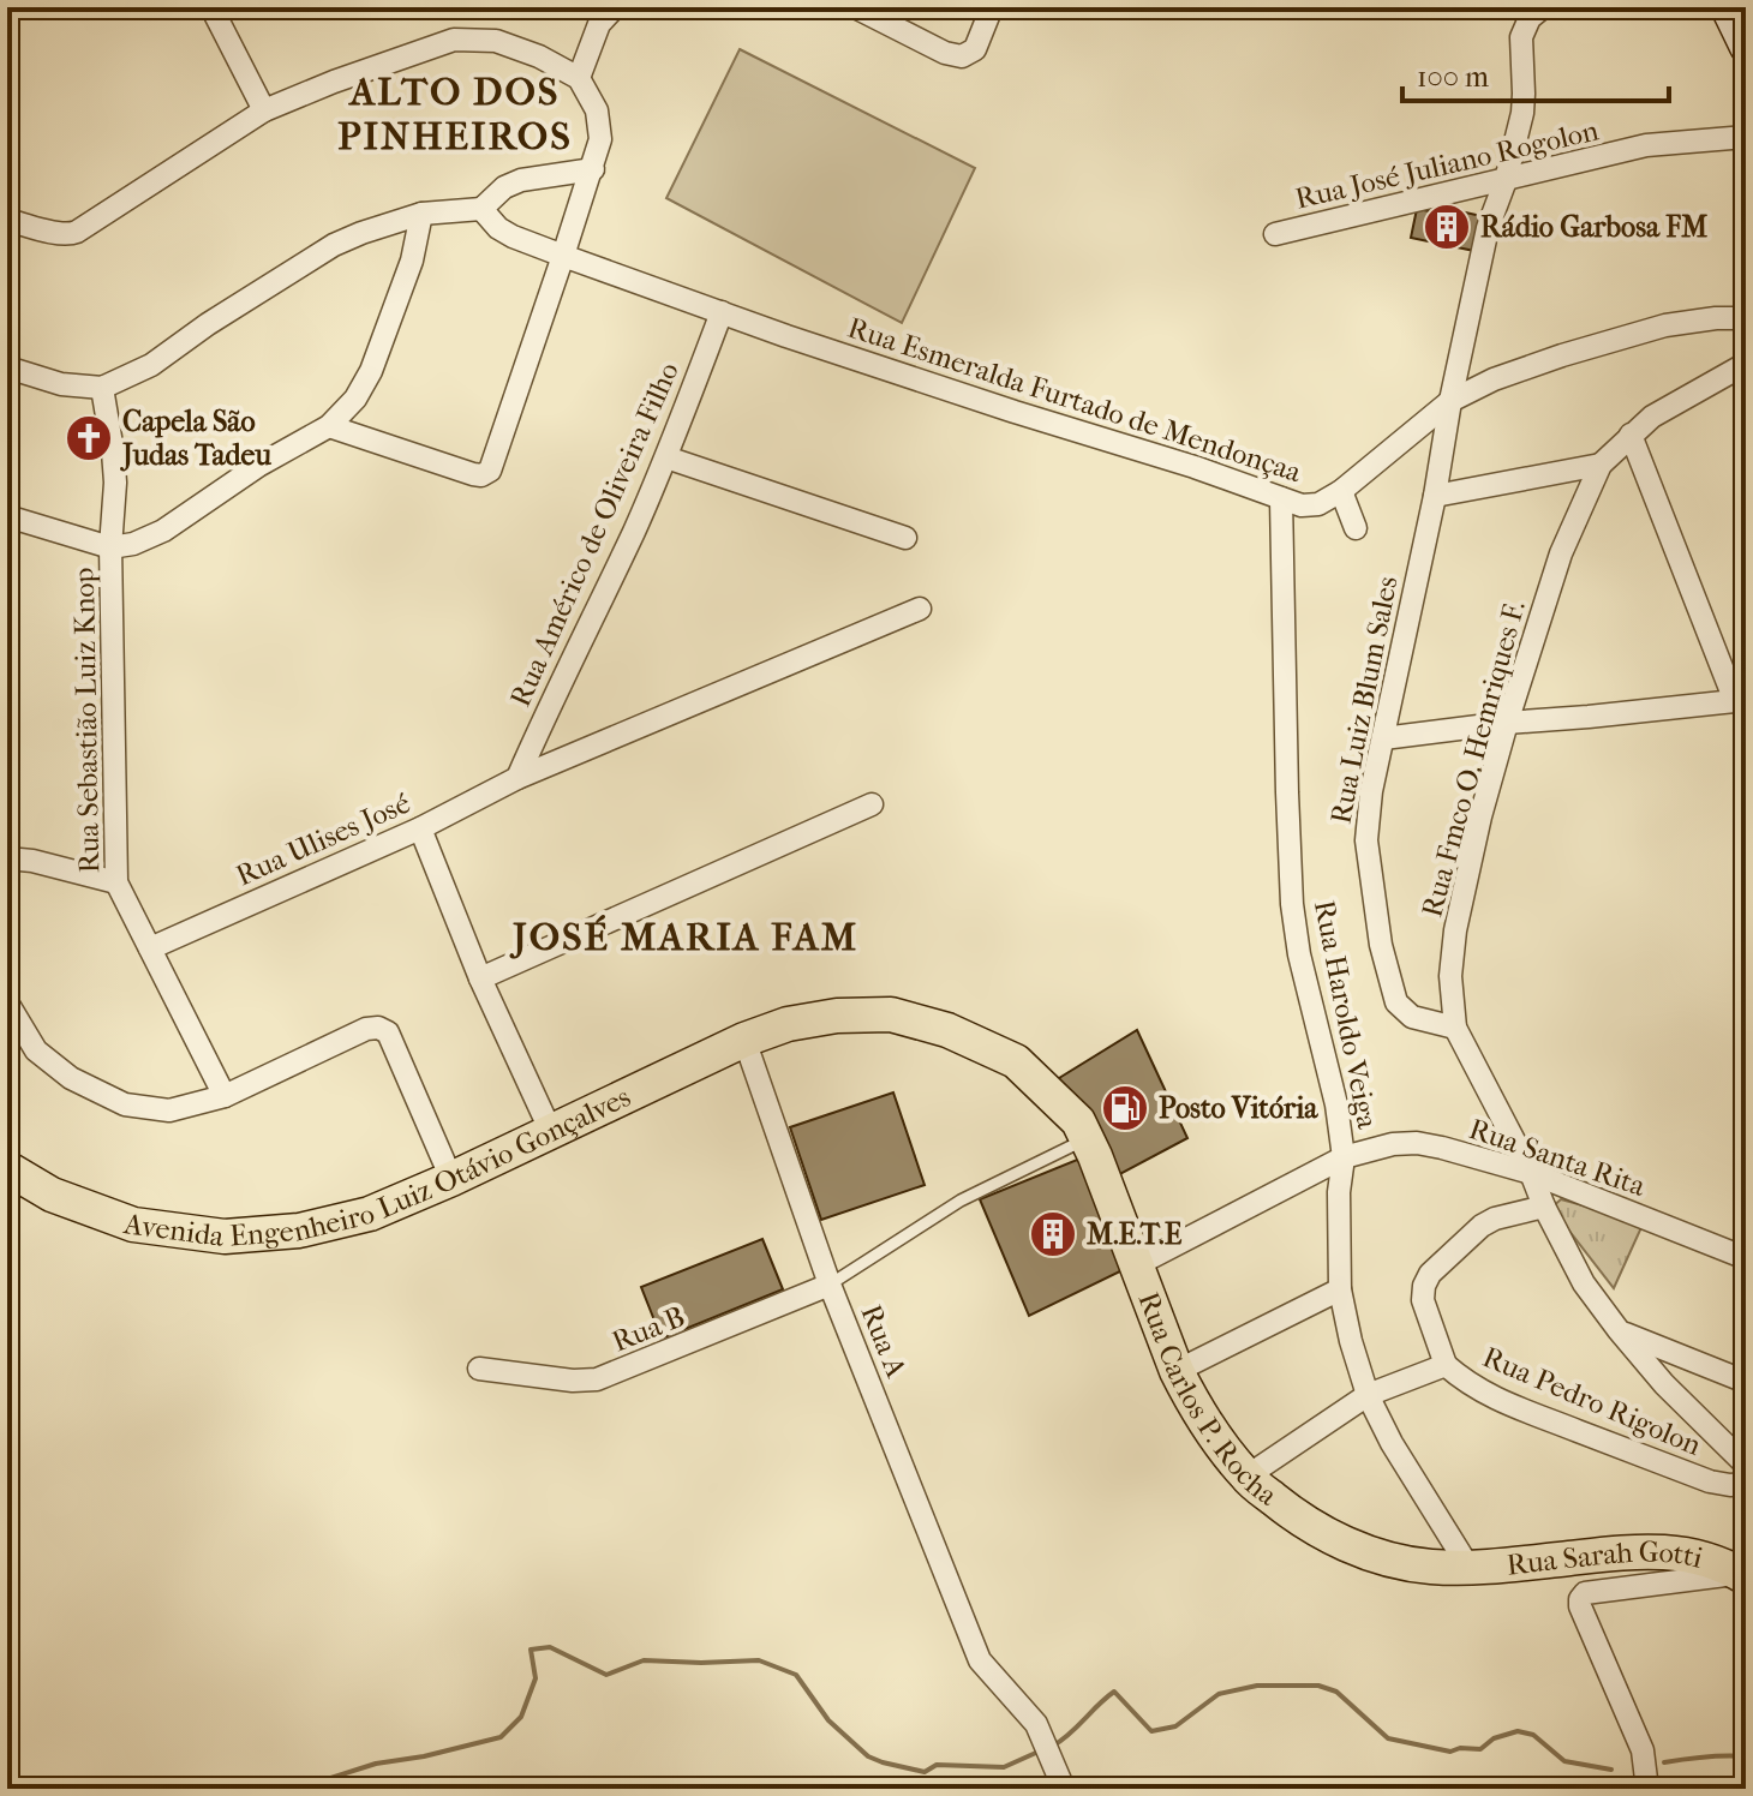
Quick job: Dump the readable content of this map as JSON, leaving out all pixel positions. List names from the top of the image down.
{
  "streets": {
    "main road": ["Avenida Engenheiro Luiz Otávio Gonçalves", "Rua Carlos P. Rocha", "Rua Sarah Gotti"],
    "street": [
      "Rua José Juliano Rogolon",
      "Rua Esmeralda Furtado de Mendonçaa",
      "Rua Américo de Oliveira Filho",
      "Rua Luiz Blum Sales",
      "Rua Sebastião Luiz Knop",
      "Rua Fmco O. Hemriques F.",
      "Rua Ulises José",
      "Rua Haroldo Veiga",
      "Rua Santa Rita",
      "Rua B",
      "Rua A",
      "Rua Pedro Rigolon"
    ]
  },
  "crossings": [
    ["Rua José Juliano Rogolon", "Rua Luiz Blum Sales"],
    ["Rua Esmeralda Furtado de Mendonçaa", "Rua Américo de Oliveira Filho"],
    ["Rua Esmeralda Furtado de Mendonçaa", "Rua Luiz Blum Sales"],
    ["Rua Esmeralda Furtado de Mendonçaa", "Rua Haroldo Veiga"],
    ["Rua Américo de Oliveira Filho", "Rua Ulises José"],
    ["Rua Luiz Blum Sales", "Rua Fmco O. Hemriques F."],
    ["Rua Sebastião Luiz Knop", "Rua Ulises José"],
    ["Rua Fmco O. Hemriques F.", "Rua Santa Rita"],
    ["Rua Haroldo Veiga", "Rua Santa Rita"],
    ["Rua Haroldo Veiga", "Rua Carlos P. Rocha"],
    ["Rua Haroldo Veiga", "Rua Pedro Rigolon"],
    ["Rua Haroldo Veiga", "Rua Sarah Gotti"],
    ["Avenida Engenheiro Luiz Otávio Gonçalves", "Rua A"],
    ["Avenida Engenheiro Luiz Otávio Gonçalves", "Rua Carlos P. Rocha"],
    ["Rua Santa Rita", "Rua Carlos P. Rocha"],
    ["Rua B", "Rua A"],
    ["Rua A", "Rua Carlos P. Rocha"],
    ["Rua Carlos P. Rocha", "Rua Pedro Rigolon"],
    ["Rua Carlos P. Rocha", "Rua Sarah Gotti"]
  ],
  "districts": ["ALTO DOS PINHEIROS", "JOSÉ MARIA FAM"],
  "places": {
    "building": ["Rádio Garbosa FM", "M.E.T.E"],
    "church": ["Capela São Judas Tadeu"],
    "fuel station": ["Posto Vitória"]
  },
  "scale_bar": "100 m"
}
